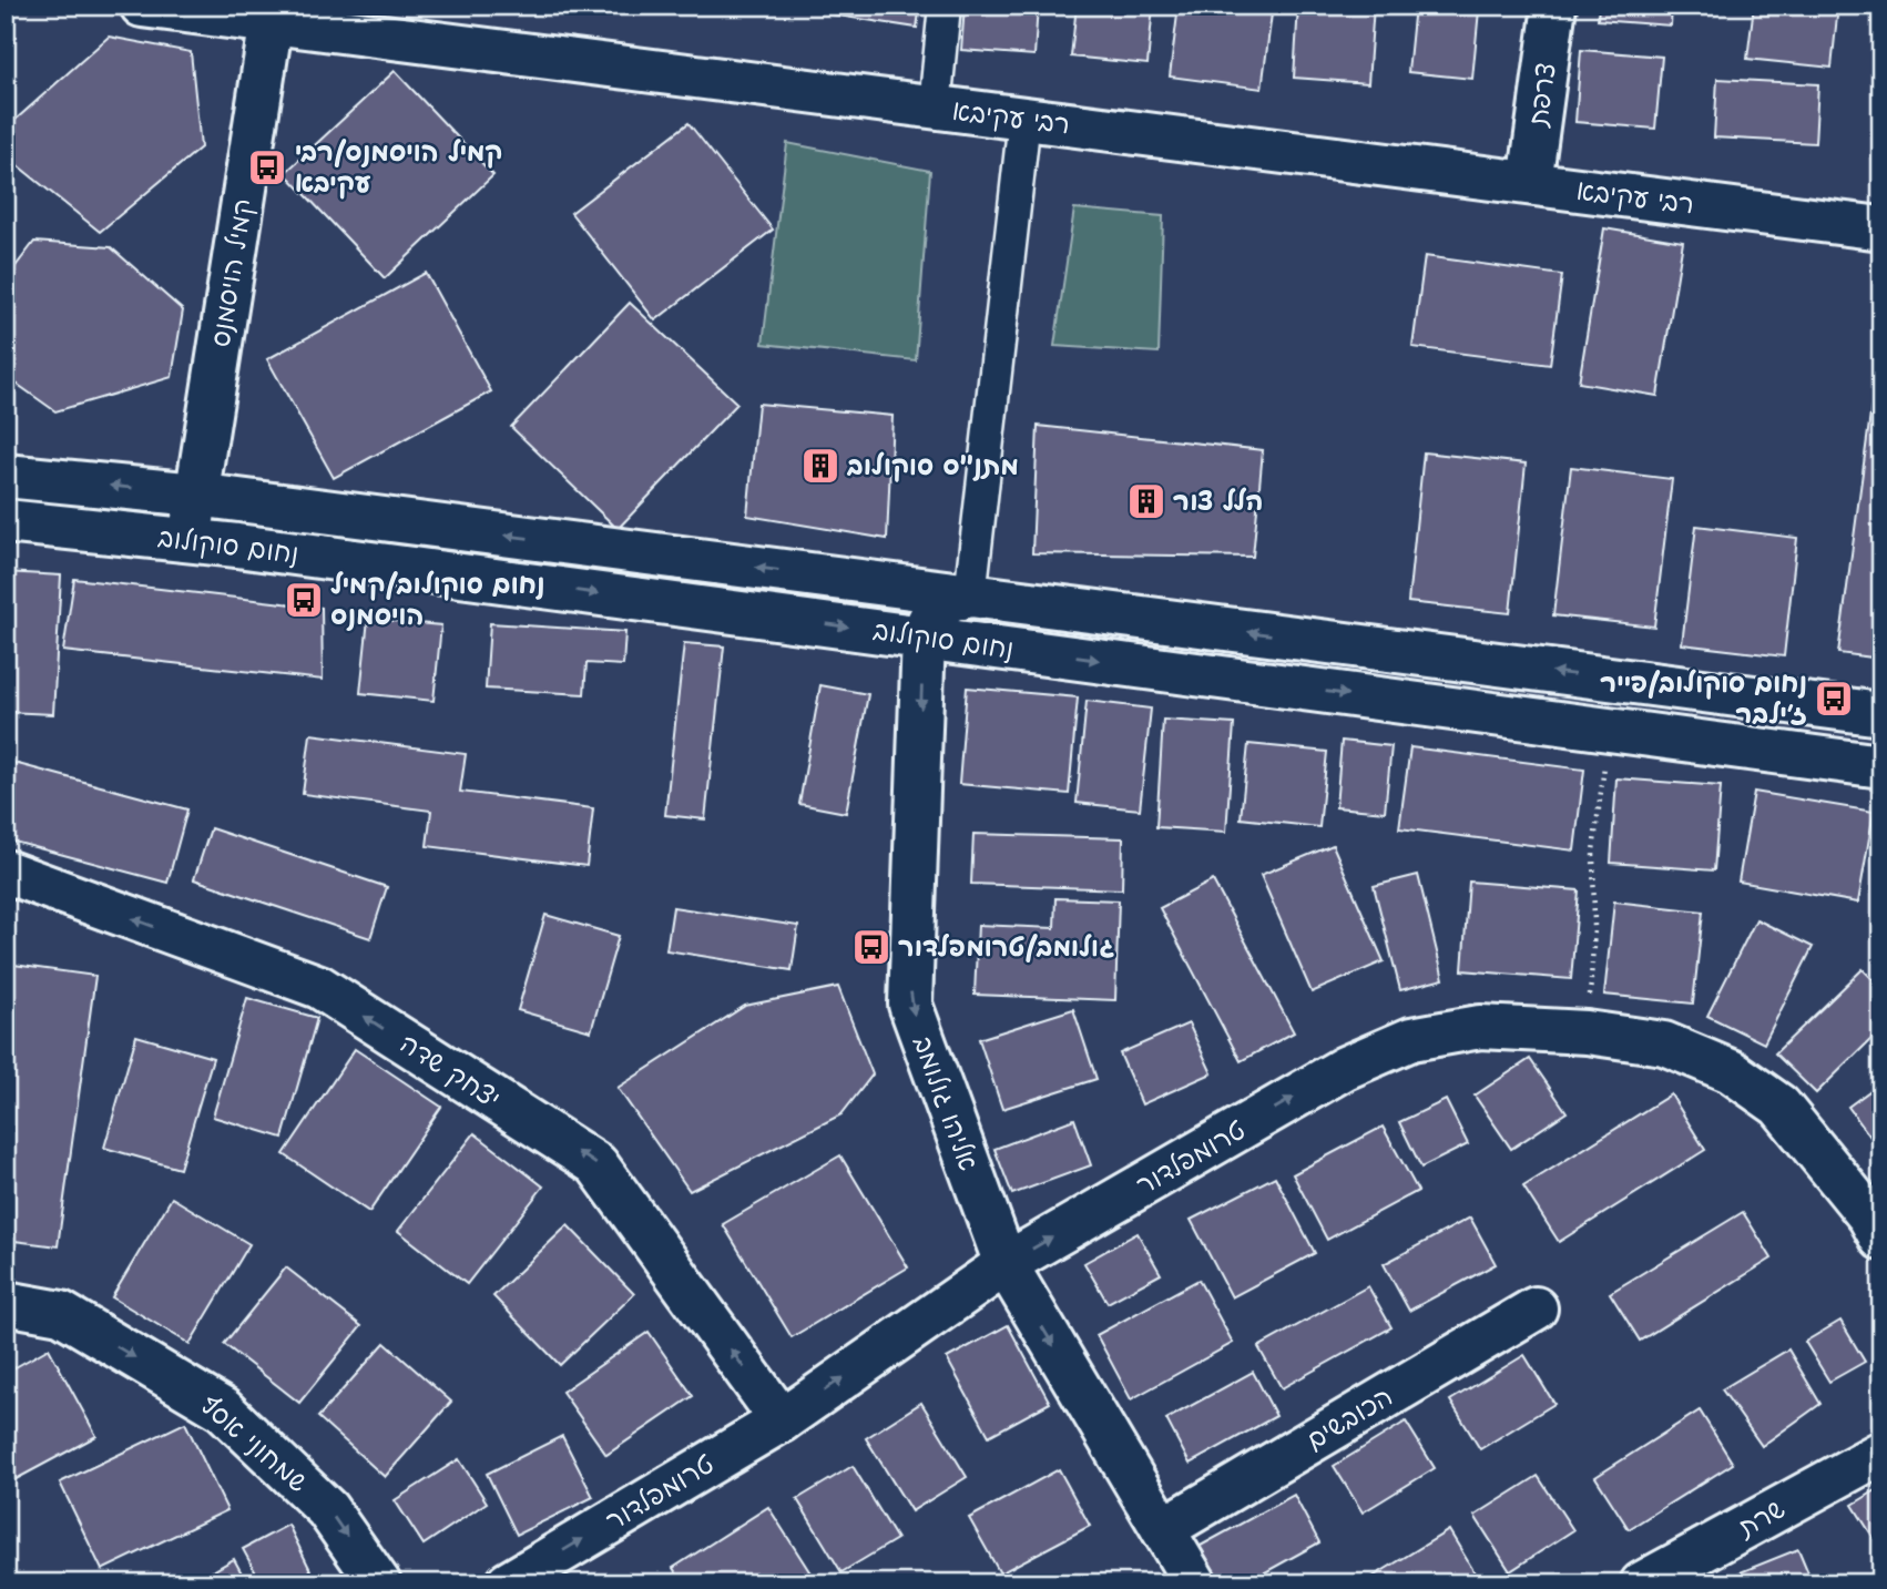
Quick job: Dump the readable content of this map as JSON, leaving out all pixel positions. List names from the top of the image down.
{
  "streets": {
    "street": [
      "צרפת",
      "רבי עקיבא",
      "קמיל הויסמנס",
      "נחום סוקולוב",
      "יצחק שדה",
      "אליהו גולומב",
      "טרומפלדור",
      "הכובשים",
      "שמחוני אסף",
      "שרת"
    ]
  },
  "crossings": [
    ["צרפת", "רבי עקיבא"],
    ["רבי עקיבא", "קמיל הויסמנס"],
    ["קמיל הויסמנס", "נחום סוקולוב"],
    ["נחום סוקולוב", "אליהו גולומב"],
    ["יצחק שדה", "טרומפלדור"],
    ["אליהו גולומב", "טרומפלדור"],
    ["אליהו גולומב", "הכובשים"]
  ],
  "one_way": [
    "יצחק שדה",
    "אליהו גולומב",
    "טרומפלדור",
    "שמחוני אסף"
  ],
  "places": {
    "bus stop": [
      "קמיל הויסמנס/רבי עקיבא",
      "נחום סוקולוב/קמיל הויסמנס",
      "נחום סוקולוב/פייר ז׳ילבר",
      "גולומב/טרומפלדור"
    ],
    "building": ["מתנ\"ס סוקולוב", "הלל צור"]
  }
}
